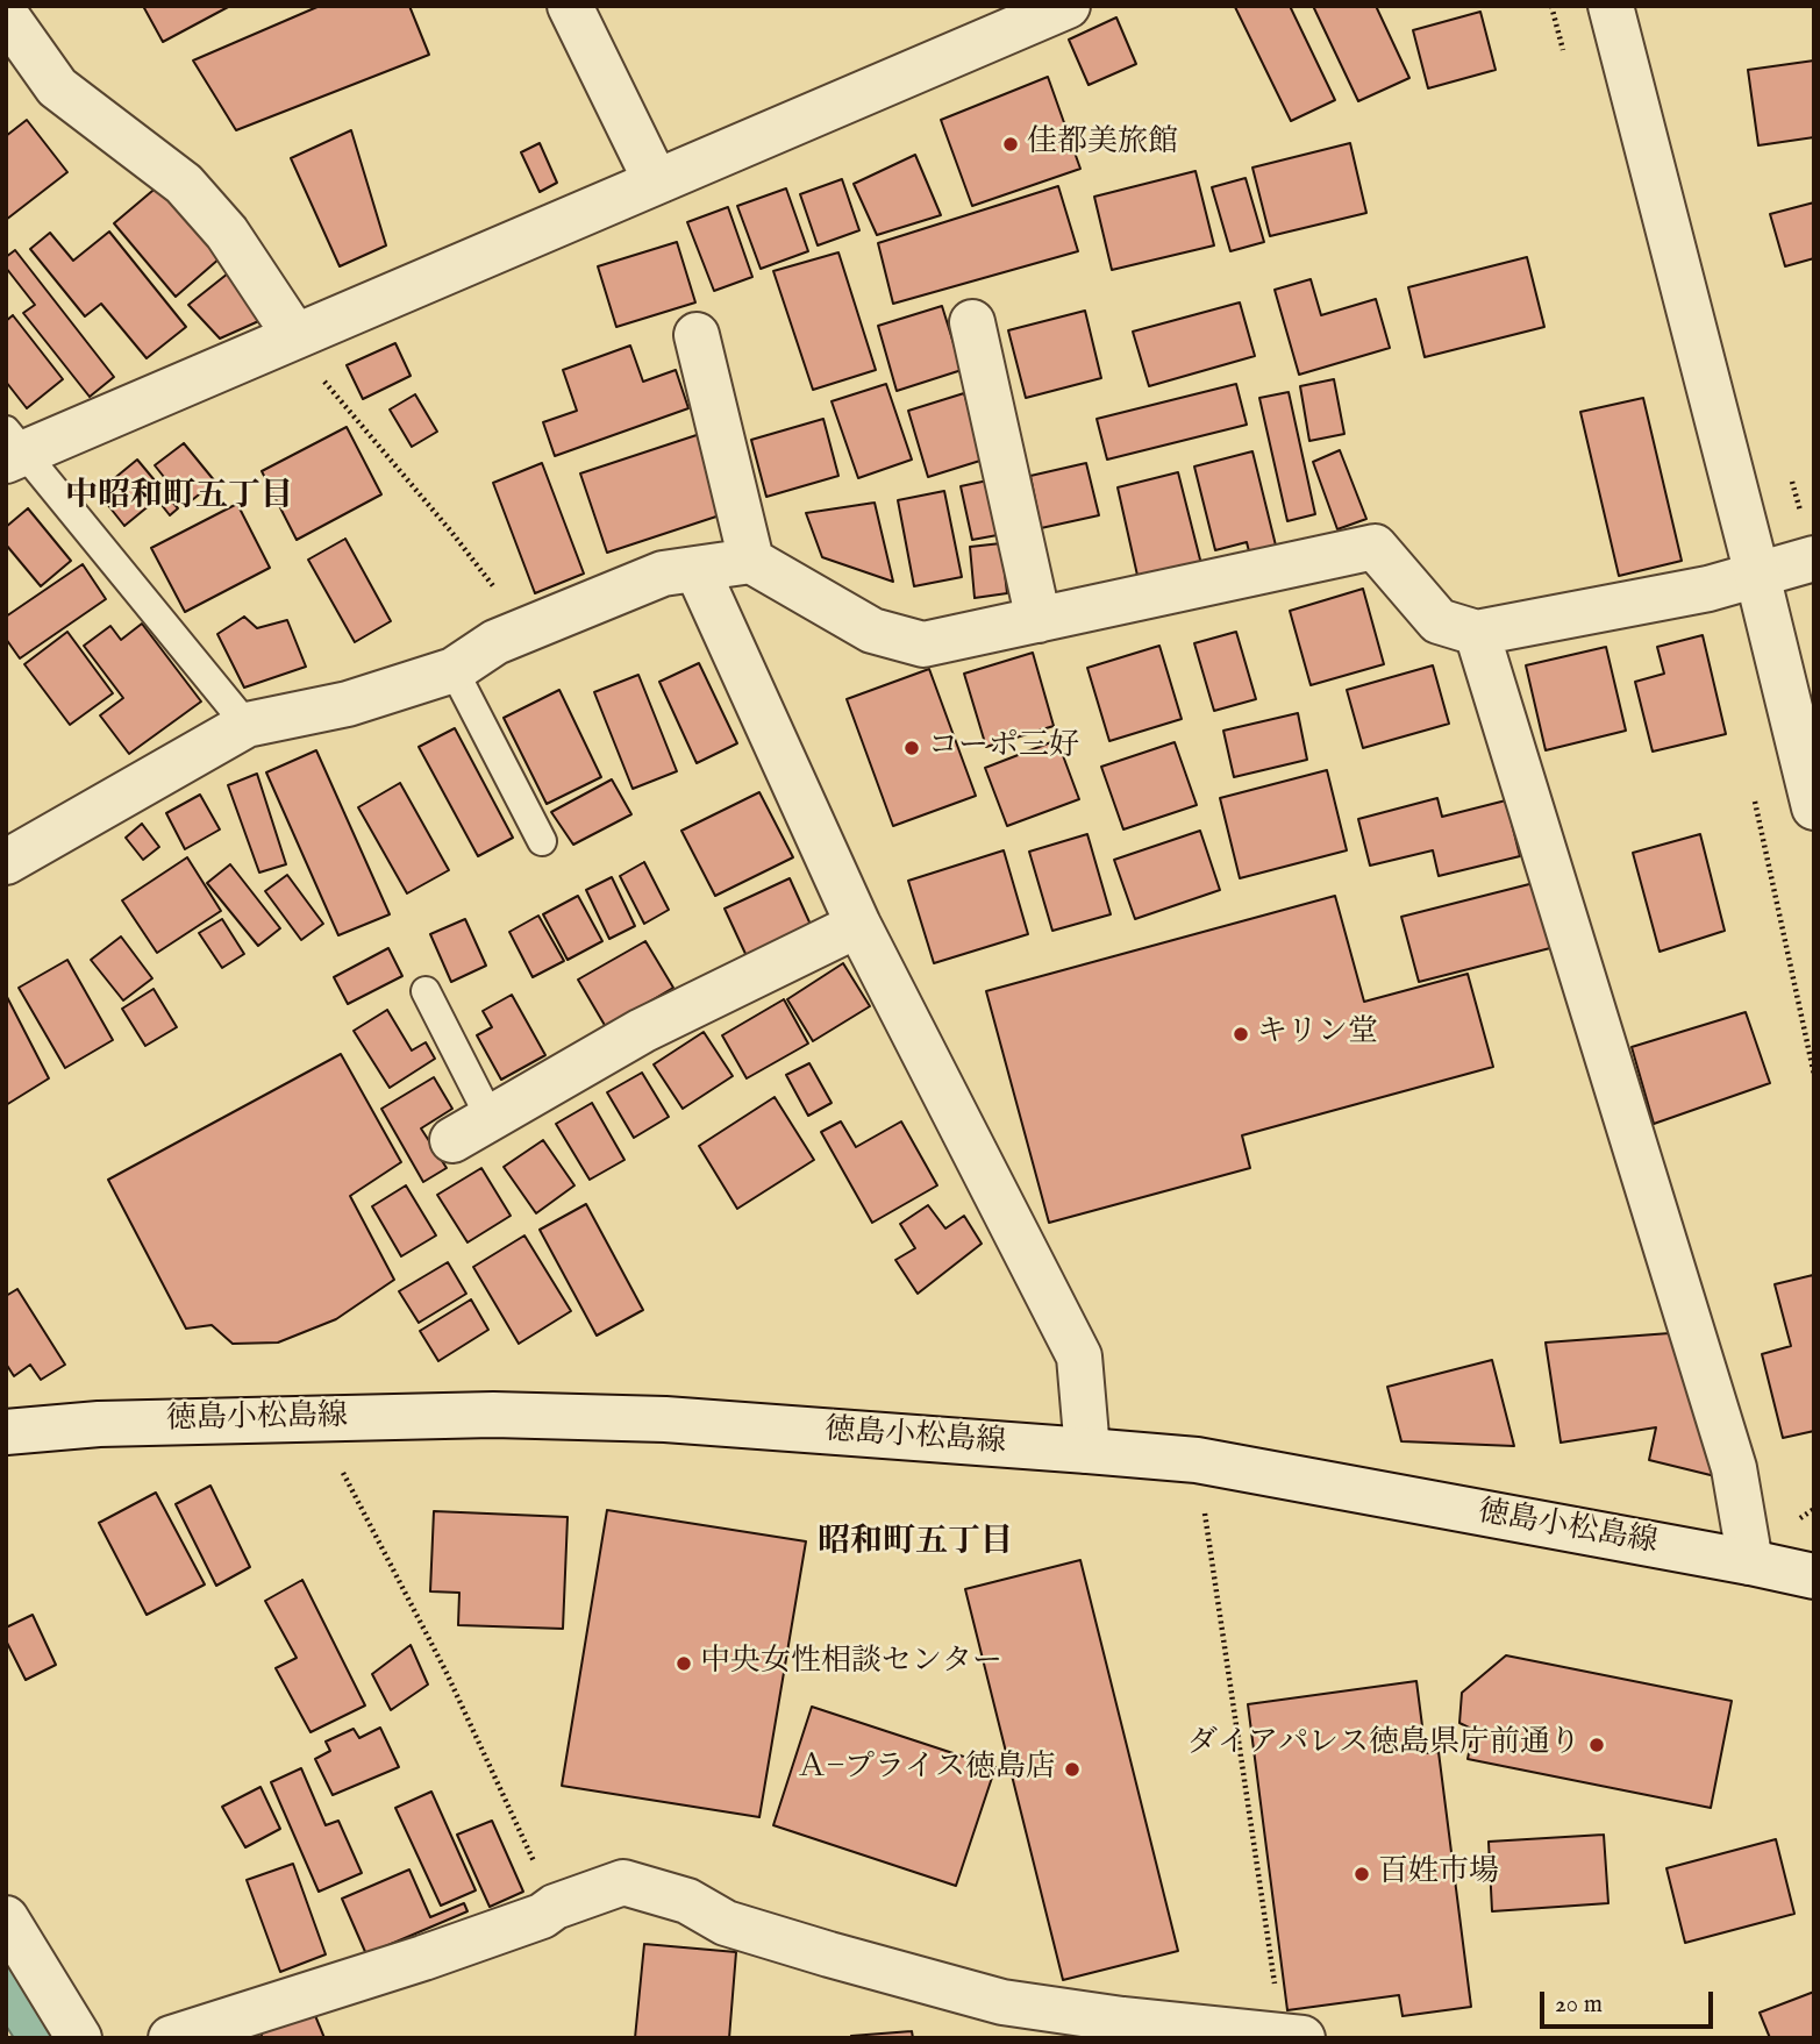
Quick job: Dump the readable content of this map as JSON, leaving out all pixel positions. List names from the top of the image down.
{
  "streets": {
    "street": ["徳島小松島線"]
  },
  "districts": ["中昭和町五丁目", "昭和町五丁目"],
  "places": [
    "佳都美旅館",
    "コーポ三好",
    "キリン堂",
    "中央女性相談センター",
    "ダイアパレス徳島県庁前通り",
    "Ａ−プライス徳島店",
    "百姓市場"
  ],
  "scale_bar": "20 m"
}
